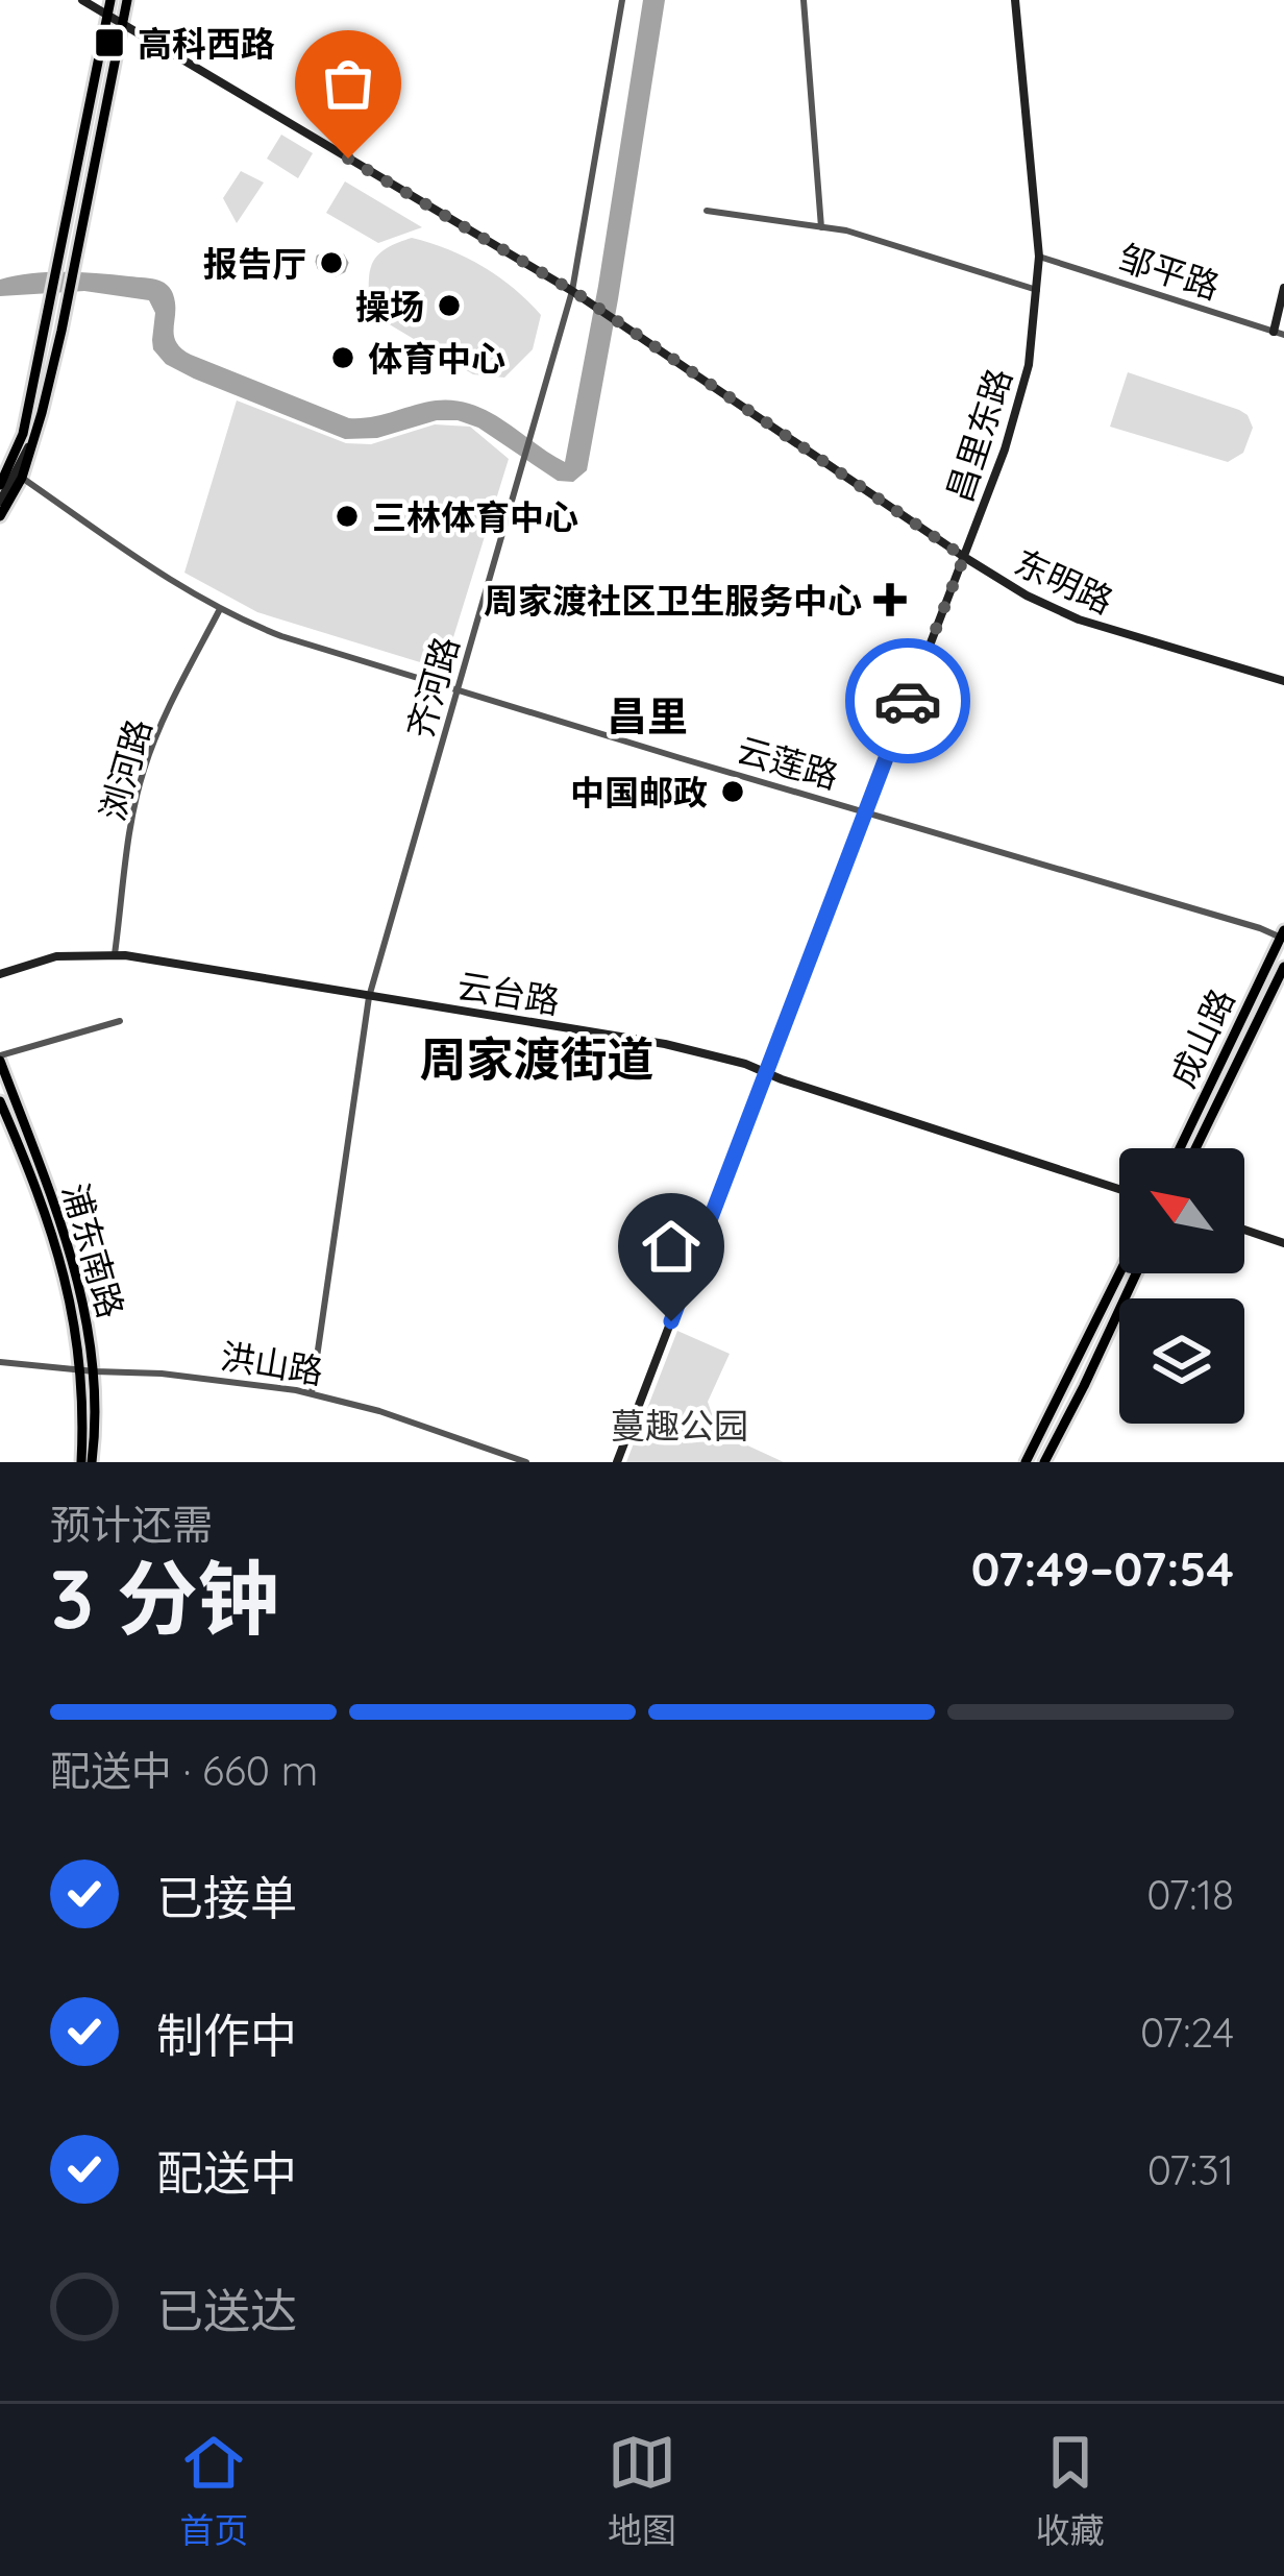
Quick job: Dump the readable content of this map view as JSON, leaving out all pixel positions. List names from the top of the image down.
{
  "streets": {
    "main road": ["成山路", "浦东南路"],
    "street": [
      "邹平路",
      "昌里东路",
      "东明路",
      "齐河路",
      "云莲路",
      "浏河路",
      "云台路",
      "洪山路"
    ]
  },
  "crossings": [
    ["邹平路", "昌里东路"],
    ["昌里东路", "东明路"],
    ["昌里东路", "云莲路"],
    ["昌里东路", "云台路"],
    ["东明路", "齐河路"],
    ["齐河路", "云莲路"],
    ["齐河路", "云台路"],
    ["齐河路", "洪山路"],
    ["云莲路", "浏河路"],
    ["云莲路", "成山路"],
    ["浏河路", "云台路"],
    ["浦东南路", "洪山路"]
  ],
  "districts": ["昌里", "周家渡街道"],
  "parks": ["蔓趣公园"],
  "places": {
    "transit": ["高科西路"],
    "other": [
      "报告厅",
      "操场",
      "体育中心",
      "三林体育中心",
      "中国邮政"
    ],
    "health": ["周家渡社区卫生服务中心"]
  },
  "north": "top left",
  "page": {
    "heading": ["3 分钟", "预计还需", "07:49–07:54"],
    "bar": "配送中 · 660 m",
    "list": [
      ["已接单", "07:18"],
      ["制作中", "07:24"],
      ["配送中", "07:31"],
      "已送达"
    ],
    "tabs": ["首页", "地图", "收藏"]
  }
}
